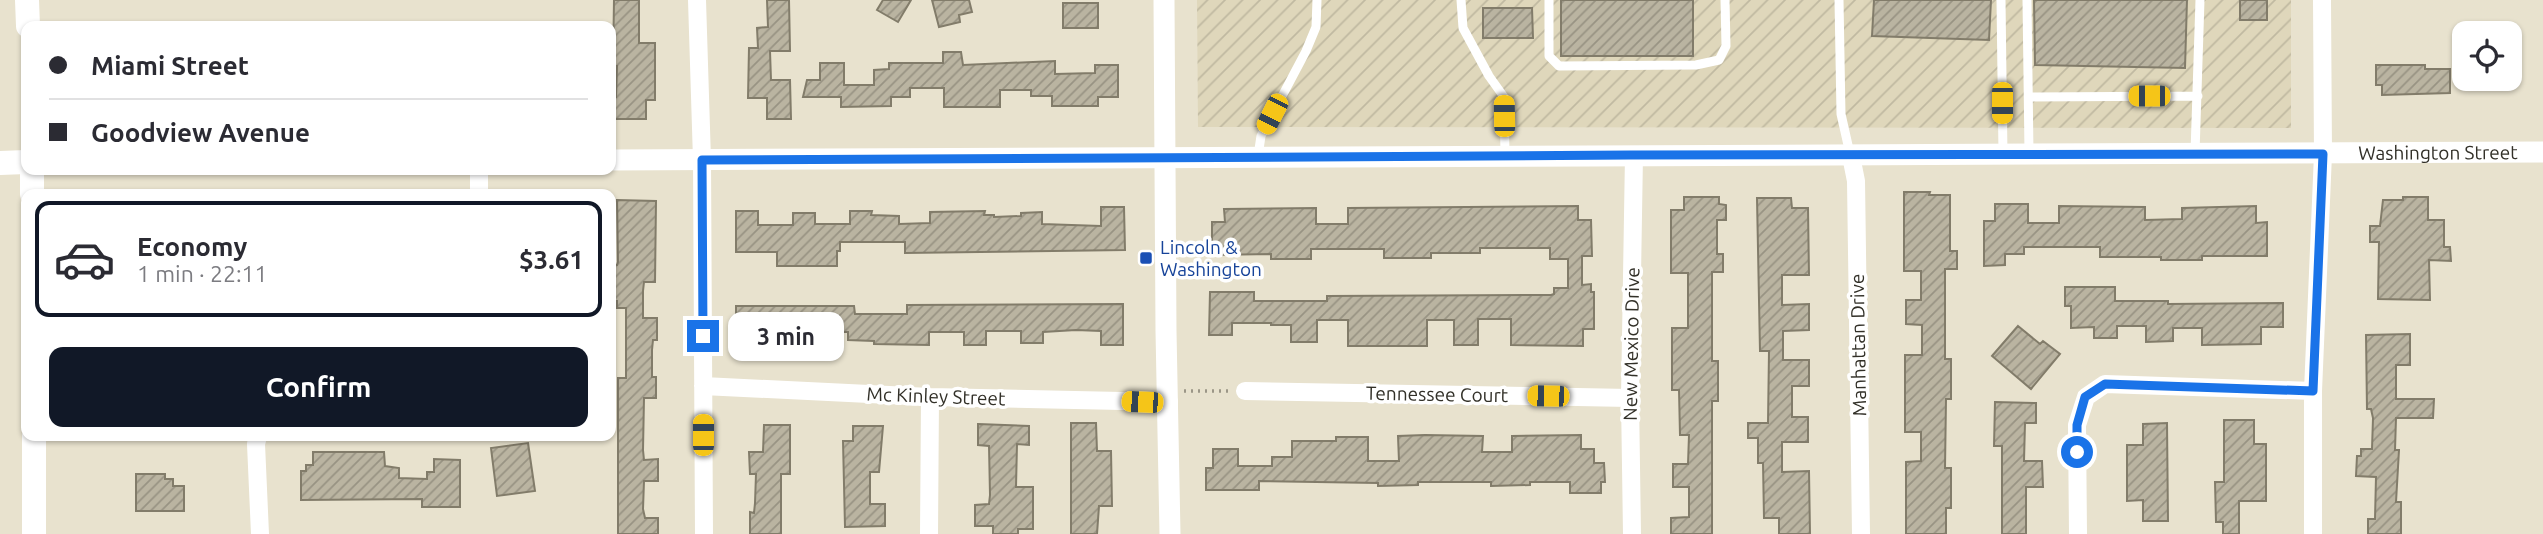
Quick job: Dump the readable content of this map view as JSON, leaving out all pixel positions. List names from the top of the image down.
{
  "streets": {
    "street": [
      "Washington Street",
      "New Mexico Drive",
      "Manhattan Drive",
      "Tennessee Court",
      "Mc Kinley Street"
    ]
  },
  "crossings": [
    ["Washington Street", "New Mexico Drive"],
    ["Washington Street", "Manhattan Drive"],
    ["New Mexico Drive", "Tennessee Court"]
  ],
  "places": {
    "transit": ["Lincoln & Washington"]
  },
  "page": {
    "banner": ["Miami Street", "Goodview Avenue"],
    "list": [
      {
        "name": "Economy",
        "note": "1 min · 22:11",
        "value": "$3.61"
      }
    ],
    "bubble": "3 min",
    "buttons": "Confirm"
  }
}
